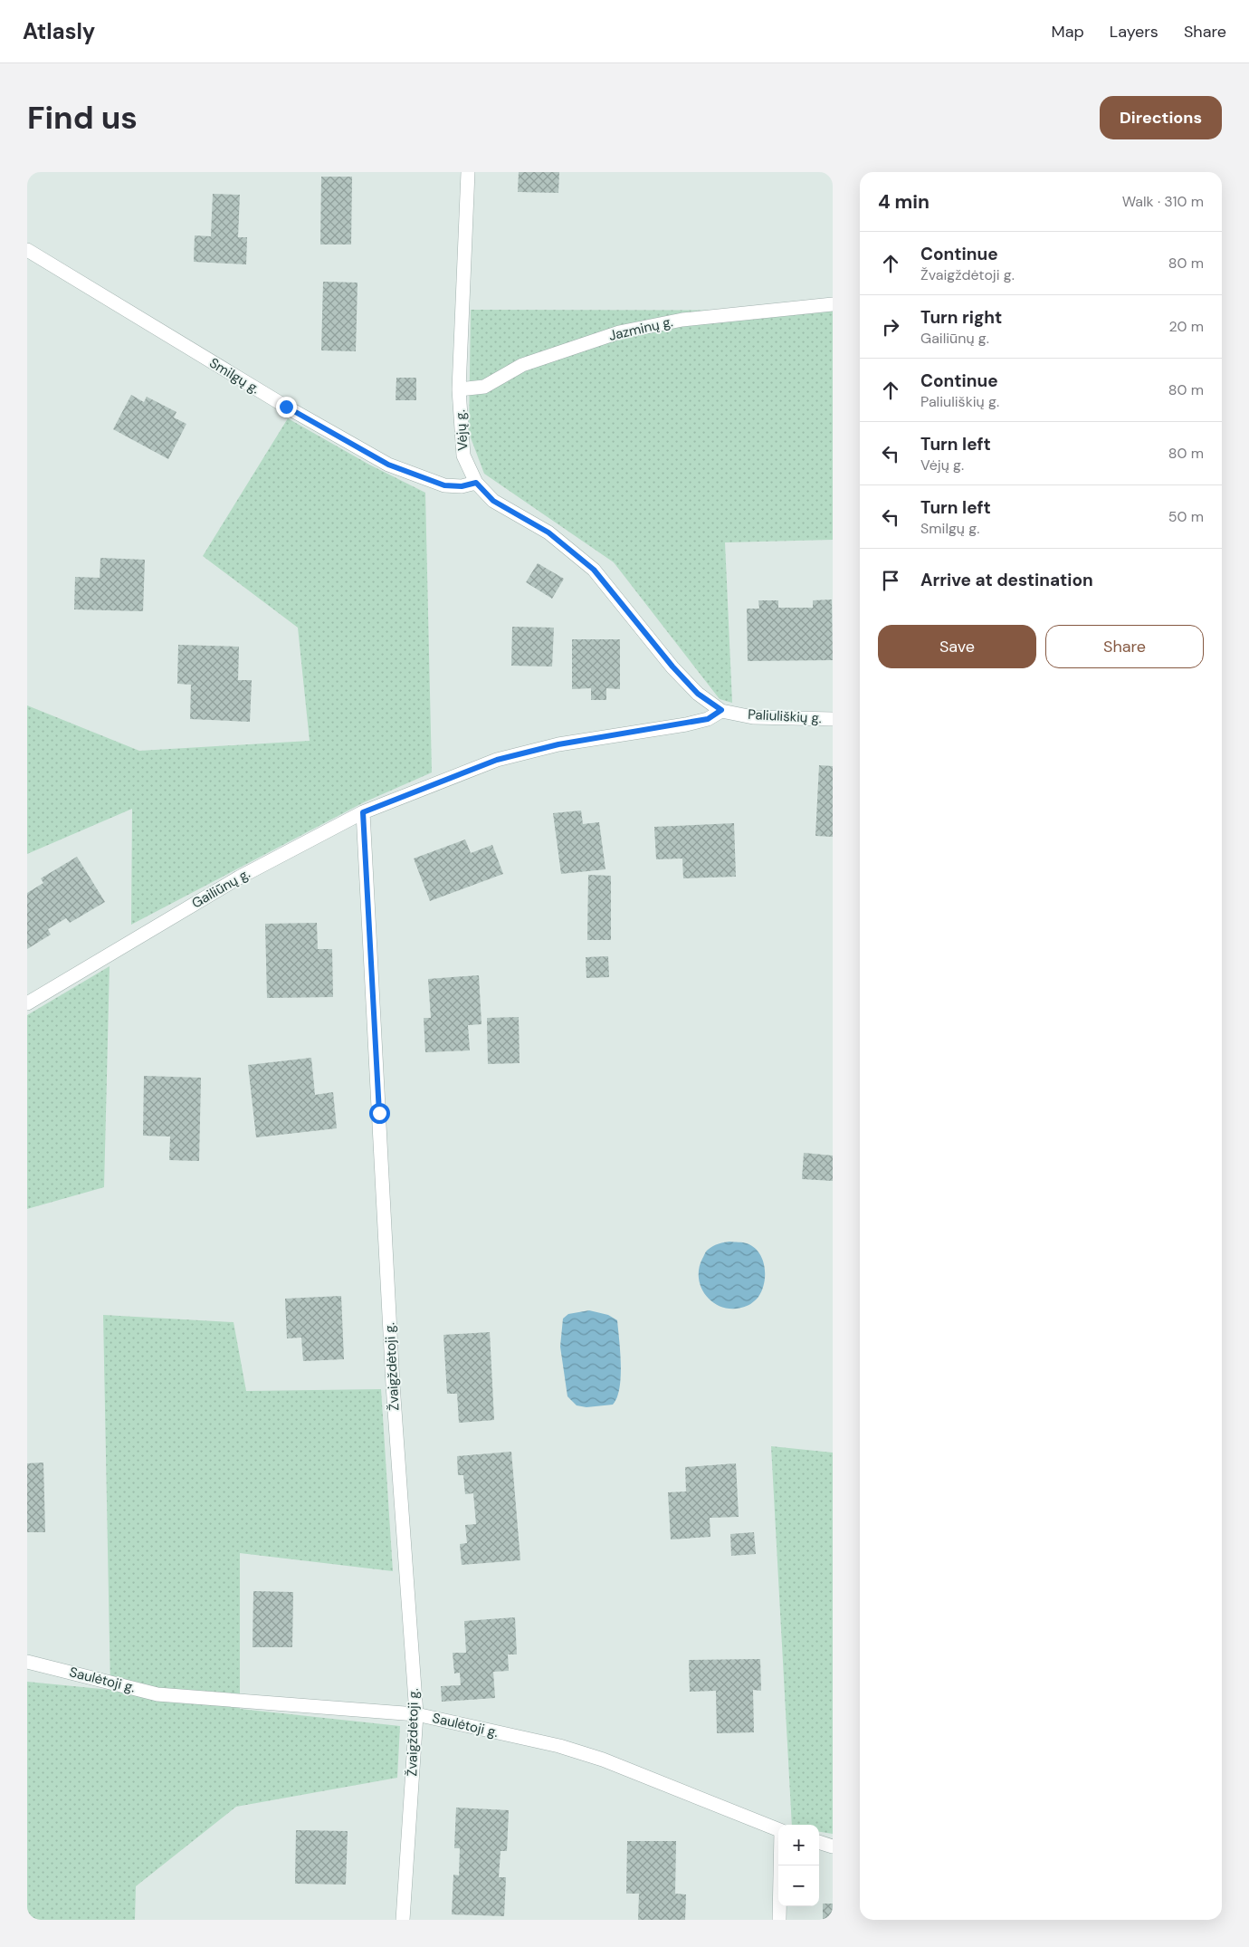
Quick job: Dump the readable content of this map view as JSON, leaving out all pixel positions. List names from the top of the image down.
{
  "streets": {
    "street": [
      "Jazminų g.",
      "Smilgų g.",
      "Vėjų g.",
      "Paliuliškių g.",
      "Gailiūnų g.",
      "Žvaigždėtoji g.",
      "Saulėtoji g."
    ]
  },
  "crossings": [
    ["Jazminų g.", "Vėjų g."],
    ["Smilgų g.", "Vėjų g."],
    ["Vėjų g.", "Paliuliškių g."],
    ["Vėjų g.", "Gailiūnų g."],
    ["Paliuliškių g.", "Gailiūnų g."],
    ["Gailiūnų g.", "Žvaigždėtoji g."],
    ["Žvaigždėtoji g.", "Saulėtoji g."]
  ],
  "page": {
    "header": "Atlasly",
    "nav": ["Map", "Layers", "Share"],
    "buttons": [
      "Directions",
      ["Save", "Share"]
    ],
    "title": "Find us",
    "heading": ["4 min", "Walk · 310 m"],
    "list": [
      ["Continue", "Žvaigždėtoji g.", "80 m"],
      ["Turn right", "Gailiūnų g.", "20 m"],
      ["Continue", "Paliuliškių g.", "80 m"],
      ["Turn left", "Vėjų g.", "80 m"],
      ["Turn left", "Smilgų g.", "50 m"],
      "Arrive at destination"
    ],
    "map_buttons": ["+", "−"]
  }
}
